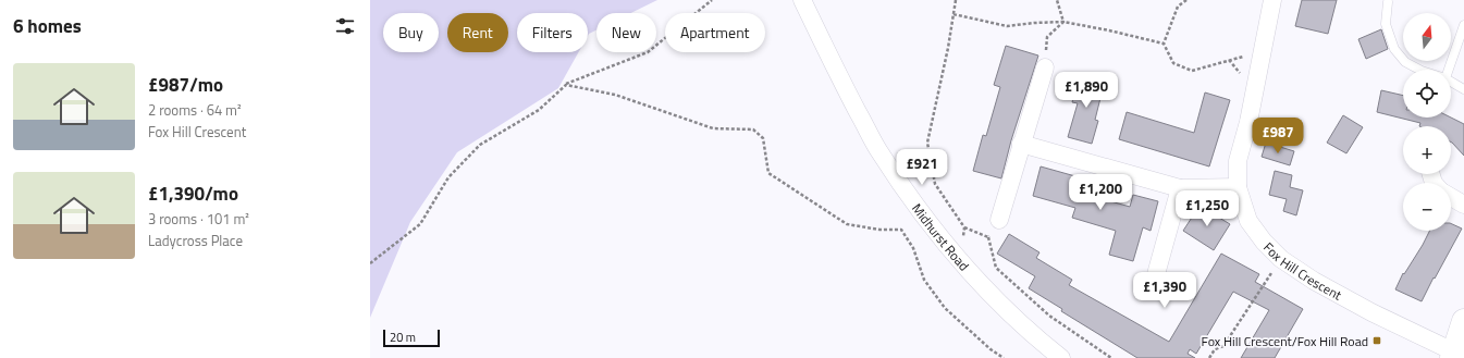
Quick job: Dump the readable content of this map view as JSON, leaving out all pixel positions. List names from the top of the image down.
{
  "streets": {
    "street": ["Midhurst Road", "Fox Hill Crescent"]
  },
  "places": {
    "transit": ["Fox Hill Crescent/Fox Hill Road"]
  },
  "scale_bar": "20 m",
  "north": "top",
  "page": {
    "heading": "6 homes",
    "map_buttons": ["+", "−"],
    "chip": [
      "Buy",
      "Rent",
      "Filters",
      "New",
      "Apartment"
    ],
    "list": [
      {
        "name": "£987/mo",
        "note": "2 rooms · 64 m² · Fox Hill Crescent"
      },
      {
        "name": "£1,390/mo",
        "note": "3 rooms · 101 m² · Ladycross Place"
      }
    ],
    "price": [
      "£1,890",
      "£987",
      "£921",
      "£1,200",
      "£1,250",
      "£1,390"
    ],
    "scale": "20 m"
  }
}
